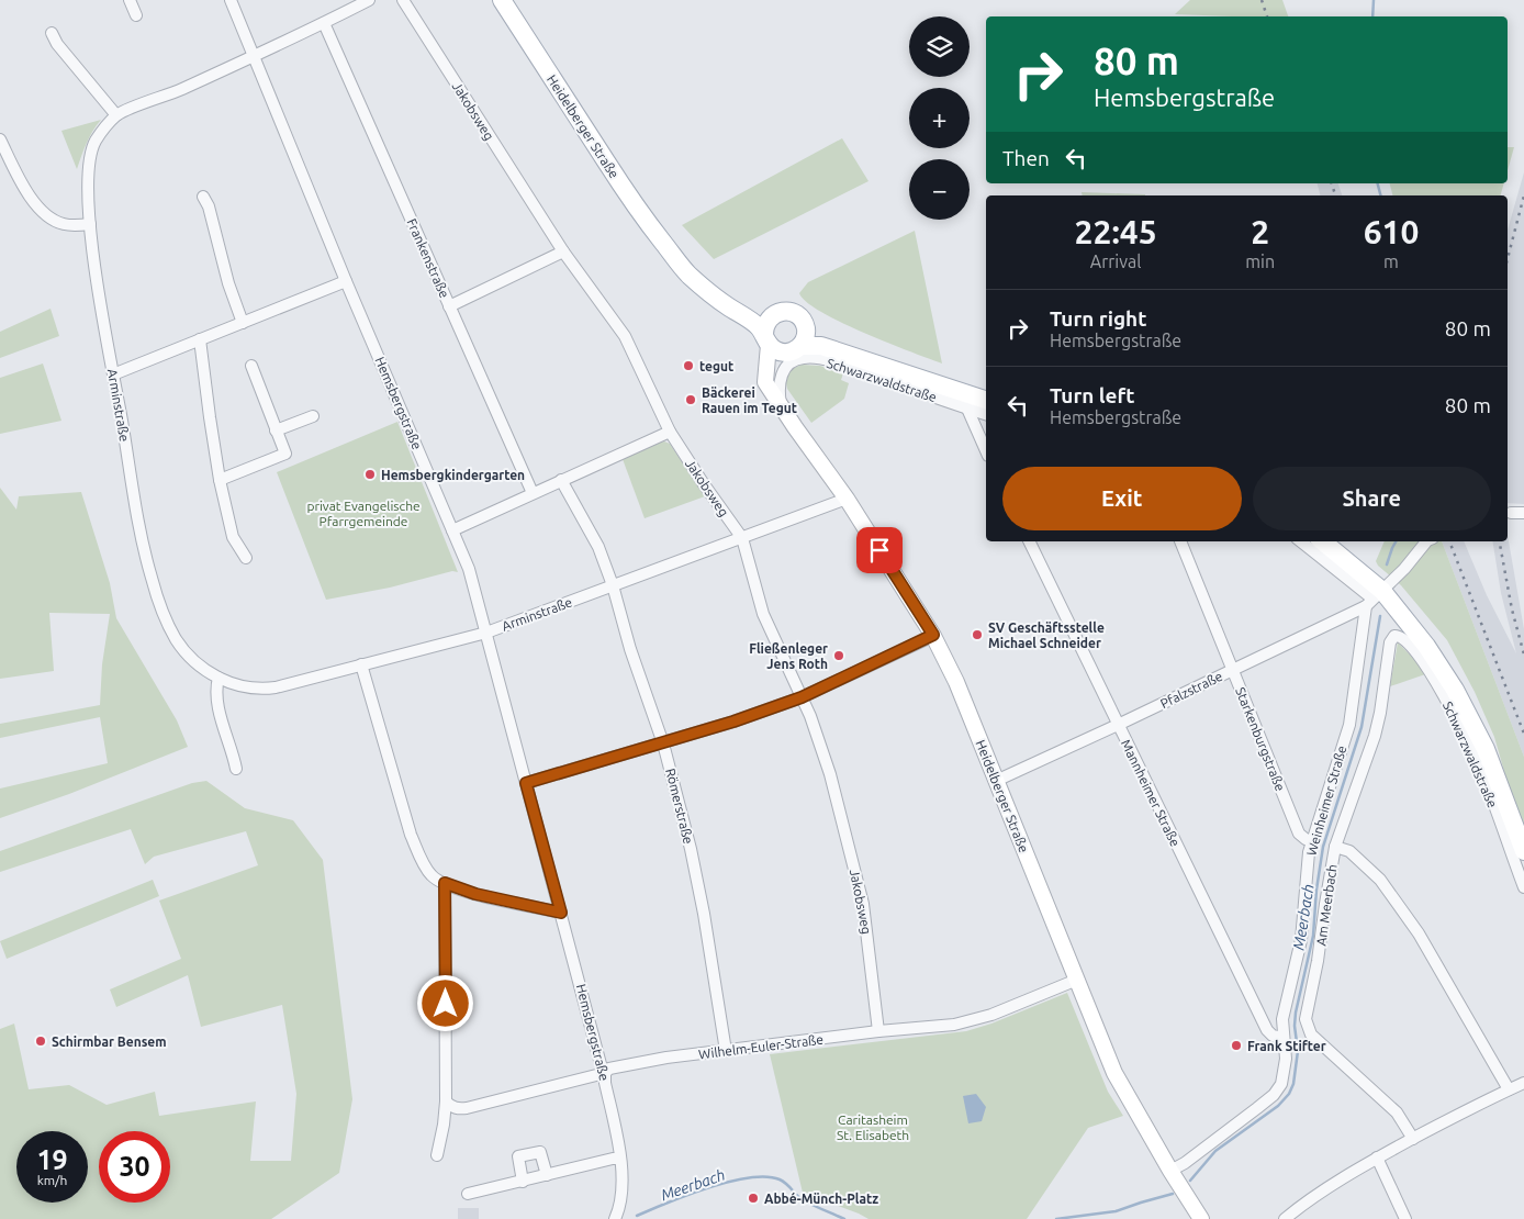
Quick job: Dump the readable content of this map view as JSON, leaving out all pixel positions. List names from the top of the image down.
{
  "streets": {
    "main road": ["Heidelberger Straße", "Schwarzwaldstraße"],
    "street": [
      "Jakobsweg",
      "Frankenstraße",
      "Hemsbergstraße",
      "Arminstraße",
      "Pfalzstraße",
      "Starkenburgstraße",
      "Mannheimer Straße",
      "Weinheimer Straße",
      "Römerstraße",
      "Am Meerbach",
      "Wilhelm-Euler-Straße"
    ]
  },
  "crossings": [
    ["Jakobsweg", "Arminstraße"],
    ["Jakobsweg", "Wilhelm-Euler-Straße"],
    ["Heidelberger Straße", "Schwarzwaldstraße"],
    ["Heidelberger Straße", "Arminstraße"],
    ["Heidelberger Straße", "Pfalzstraße"],
    ["Heidelberger Straße", "Weinheimer Straße"],
    ["Heidelberger Straße", "Wilhelm-Euler-Straße"],
    ["Frankenstraße", "Arminstraße"],
    ["Schwarzwaldstraße", "Pfalzstraße"],
    ["Schwarzwaldstraße", "Weinheimer Straße"],
    ["Schwarzwaldstraße", "Am Meerbach"],
    ["Hemsbergstraße", "Arminstraße"],
    ["Hemsbergstraße", "Wilhelm-Euler-Straße"],
    ["Arminstraße", "Römerstraße"],
    ["Pfalzstraße", "Starkenburgstraße"],
    ["Pfalzstraße", "Mannheimer Straße"],
    ["Pfalzstraße", "Weinheimer Straße"],
    ["Starkenburgstraße", "Weinheimer Straße"],
    ["Mannheimer Straße", "Weinheimer Straße"],
    ["Römerstraße", "Wilhelm-Euler-Straße"]
  ],
  "water": ["Meerbach"],
  "parks": ["privat Evangelische Pfarrgemeinde", "Caritasheim St. Elisabeth"],
  "places": [
    "tegut",
    "Bäckerei Rauen im Tegut",
    "Hemsbergkindergarten",
    "SV Geschäftsstelle Michael Schneider",
    "Fließenleger Jens Roth",
    "Schirmbar Bensem",
    "Frank Stifter",
    "Abbé-Münch-Platz"
  ],
  "page": {
    "map_buttons": ["+", "−"],
    "turn": ["80 m", "Hemsbergstraße"],
    "then": "Then",
    "eta": [
      "22:45",
      "Arrival",
      "2",
      "min",
      "610",
      "m"
    ],
    "list": [
      {
        "name": "Turn right",
        "note": "Hemsbergstraße",
        "value": "80 m"
      },
      {
        "name": "Turn left",
        "note": "Hemsbergstraße",
        "value": "80 m"
      }
    ],
    "buttons": ["Exit", "Share"],
    "speed": "19 km/h",
    "limit": "30"
  }
}
